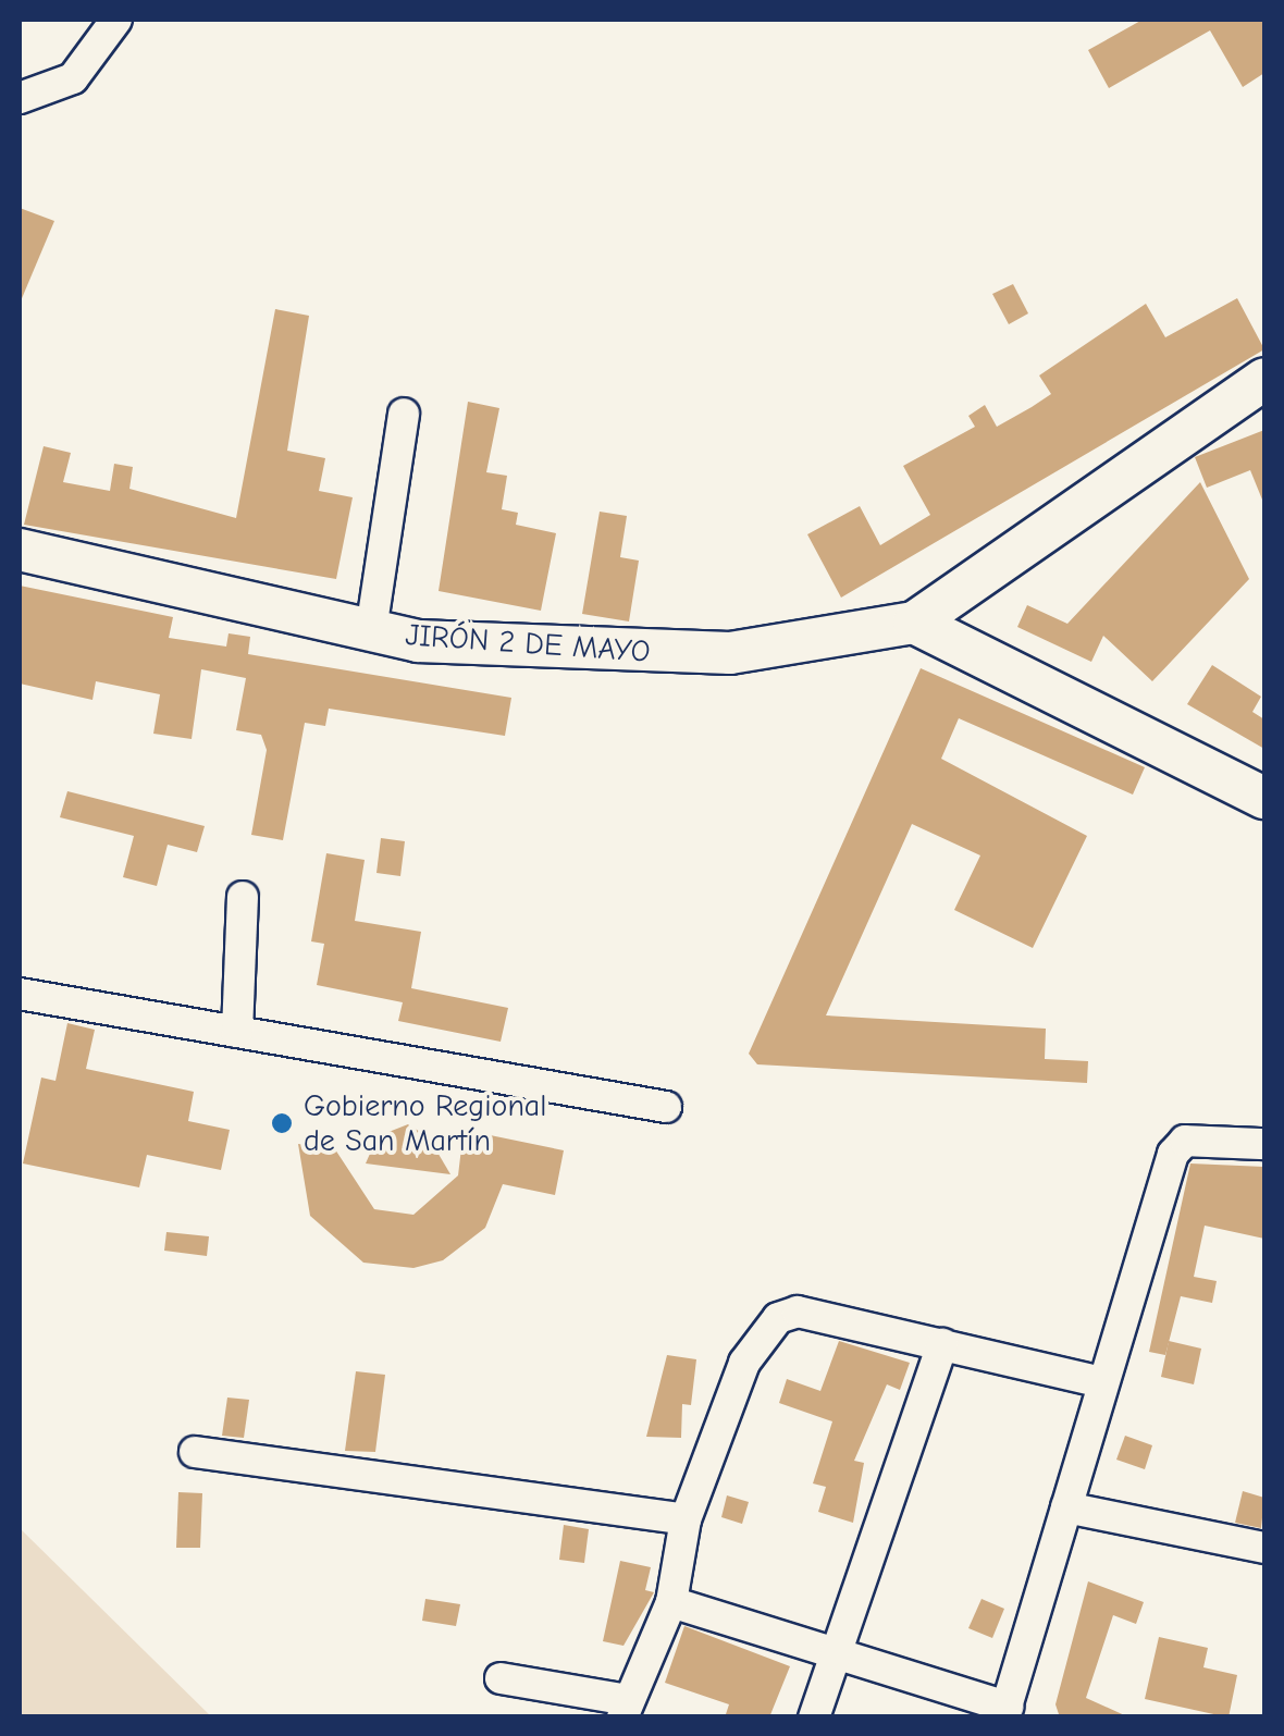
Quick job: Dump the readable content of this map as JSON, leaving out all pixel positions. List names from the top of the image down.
{
  "streets": {
    "main road": ["JIRÓN 2 DE MAYO"]
  },
  "places": ["Gobierno Regional de San Martín"]
}
